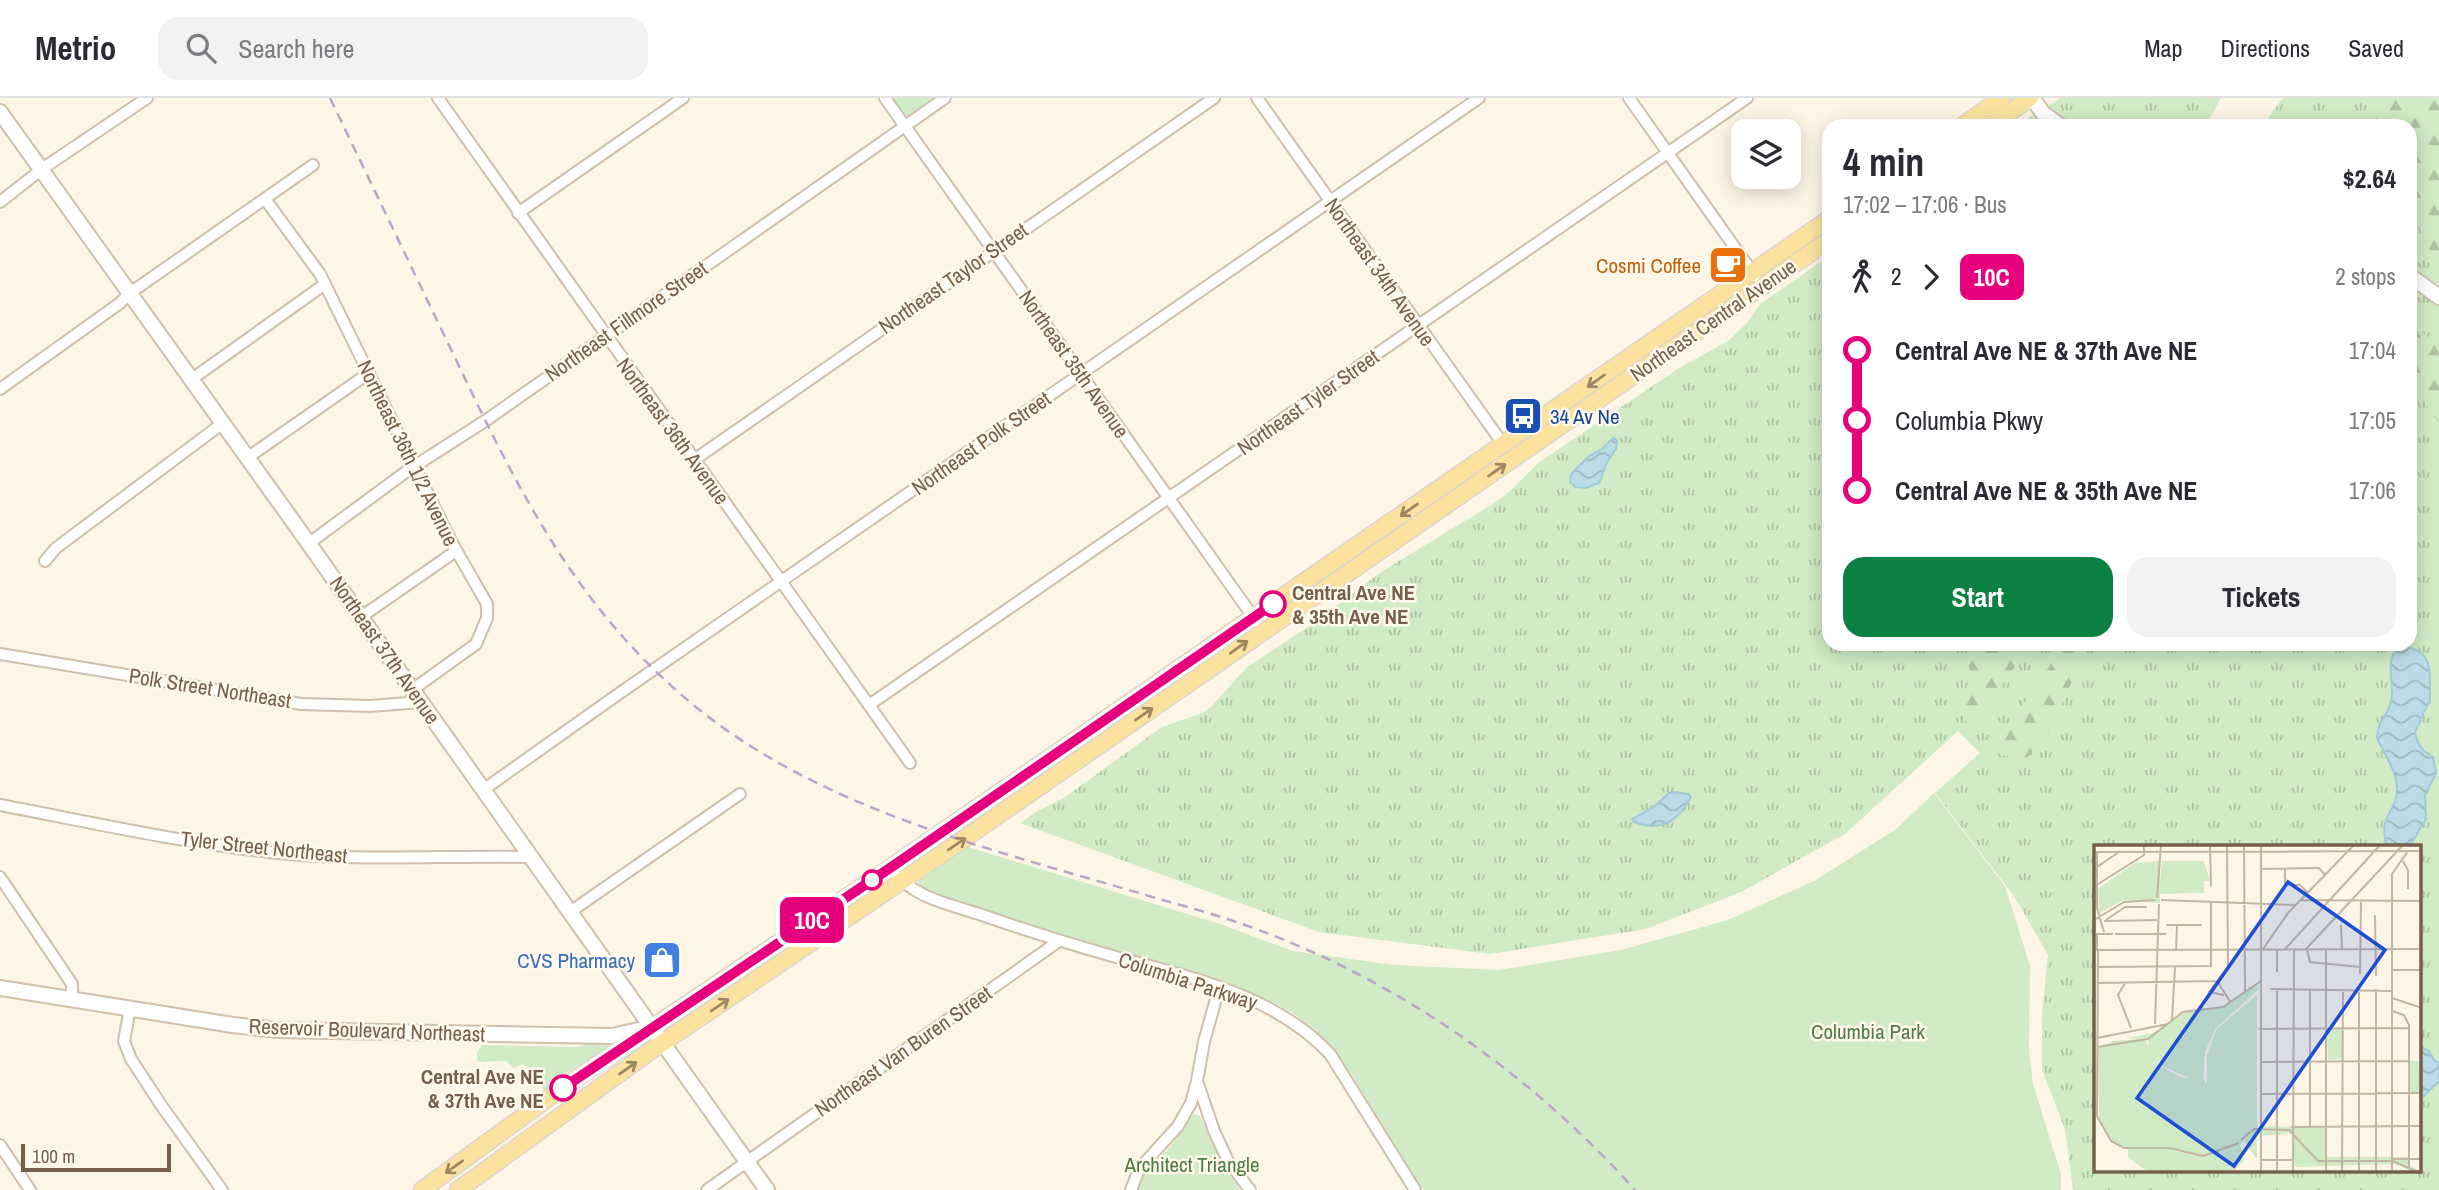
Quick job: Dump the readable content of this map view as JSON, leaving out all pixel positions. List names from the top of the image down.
{
  "streets": {
    "main road": ["Northeast Central Avenue"],
    "street": [
      "Northeast 34th Avenue",
      "Northeast Taylor Street",
      "Northeast Fillmore Street",
      "Northeast 35th Avenue",
      "Northeast Tyler Street",
      "Northeast 36th Avenue",
      "Northeast Polk Street",
      "Northeast 36th 1/2 Avenue",
      "Northeast 37th Avenue",
      "Polk Street Northeast",
      "Tyler Street Northeast",
      "Columbia Parkway",
      "Reservoir Boulevard Northeast",
      "Northeast Van Buren Street"
    ]
  },
  "crossings": [
    ["Northeast 34th Avenue", "Northeast Central Avenue"],
    ["Northeast 34th Avenue", "Northeast Tyler Street"],
    ["Northeast 34th Avenue", "Northeast Polk Street"],
    ["Northeast Taylor Street", "Northeast 35th Avenue"],
    ["Northeast Taylor Street", "Northeast 36th Avenue"],
    ["Northeast Central Avenue", "Northeast 35th Avenue"],
    ["Northeast Central Avenue", "Northeast 37th Avenue"],
    ["Northeast Central Avenue", "Columbia Parkway"],
    ["Northeast Central Avenue", "Reservoir Boulevard Northeast"],
    ["Northeast Fillmore Street", "Northeast 35th Avenue"],
    ["Northeast Fillmore Street", "Northeast 36th Avenue"],
    ["Northeast Fillmore Street", "Northeast 36th 1/2 Avenue"],
    ["Northeast Fillmore Street", "Northeast 37th Avenue"],
    ["Northeast 35th Avenue", "Northeast Tyler Street"],
    ["Northeast 35th Avenue", "Northeast Polk Street"],
    ["Northeast Tyler Street", "Northeast 36th Avenue"],
    ["Northeast 36th Avenue", "Northeast Polk Street"],
    ["Northeast Polk Street", "Northeast 37th Avenue"],
    ["Northeast 36th 1/2 Avenue", "Northeast 37th Avenue"],
    ["Northeast 36th 1/2 Avenue", "Polk Street Northeast"],
    ["Northeast 37th Avenue", "Polk Street Northeast"],
    ["Northeast 37th Avenue", "Tyler Street Northeast"],
    ["Northeast 37th Avenue", "Reservoir Boulevard Northeast"],
    ["Northeast 37th Avenue", "Northeast Van Buren Street"],
    ["Columbia Parkway", "Northeast Van Buren Street"]
  ],
  "parks": ["Columbia Park", "Architect Triangle"],
  "places": {
    "cafe": ["Cosmi Coffee"],
    "bus stop": ["34 Av Ne"],
    "other": ["Central Ave NE & 35th Ave NE", "Central Ave NE & 37th Ave NE"],
    "shop": ["CVS Pharmacy"]
  },
  "lines": ["bus line 10C"],
  "scale_bar": "100 m",
  "page": {
    "header": "Metrio",
    "search": "Search here",
    "nav": ["Map", "Directions", "Saved"],
    "on_map": "10C",
    "heading": ["4 min", "17:02 – 17:06 · Bus", "$2.64"],
    "legs": ["2", "10C", "2 stops"],
    "list": [
      {
        "name": "Central Ave NE & 37th Ave NE",
        "value": "17:04"
      },
      {
        "name": "Columbia Pkwy",
        "value": "17:05"
      },
      {
        "name": "Central Ave NE & 35th Ave NE",
        "value": "17:06"
      }
    ],
    "buttons": ["Start", "Tickets"],
    "scale": "100 m"
  }
}
